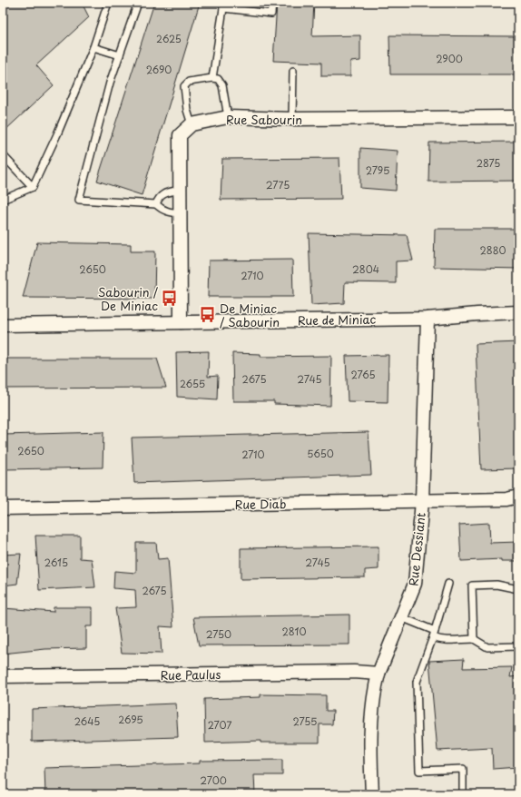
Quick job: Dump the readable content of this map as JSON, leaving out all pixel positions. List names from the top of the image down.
{
  "streets": {
    "street": [
      "Rue Sabourin",
      "Rue de Miniac",
      "Rue Diab",
      "Rue Dessiant",
      "Rue Paulus"
    ]
  },
  "crossings": [
    ["Rue de Miniac", "Rue Dessiant"],
    ["Rue Diab", "Rue Dessiant"],
    ["Rue Dessiant", "Rue Paulus"]
  ],
  "places": {
    "bus stop": ["Sabourin / De Miniac", "De Miniac / Sabourin"]
  },
  "house_numbers": [
    "2625",
    "2900",
    "2690",
    "2875",
    "2795",
    "2775",
    "2880",
    "2650",
    "2804",
    "2710",
    "2765",
    "2675",
    "2745",
    "2655",
    "2650",
    "5650",
    "2710",
    "2615",
    "2745",
    "2675",
    "2810",
    "2750",
    "2695",
    "2645",
    "2755",
    "2707",
    "2700"
  ]
}
